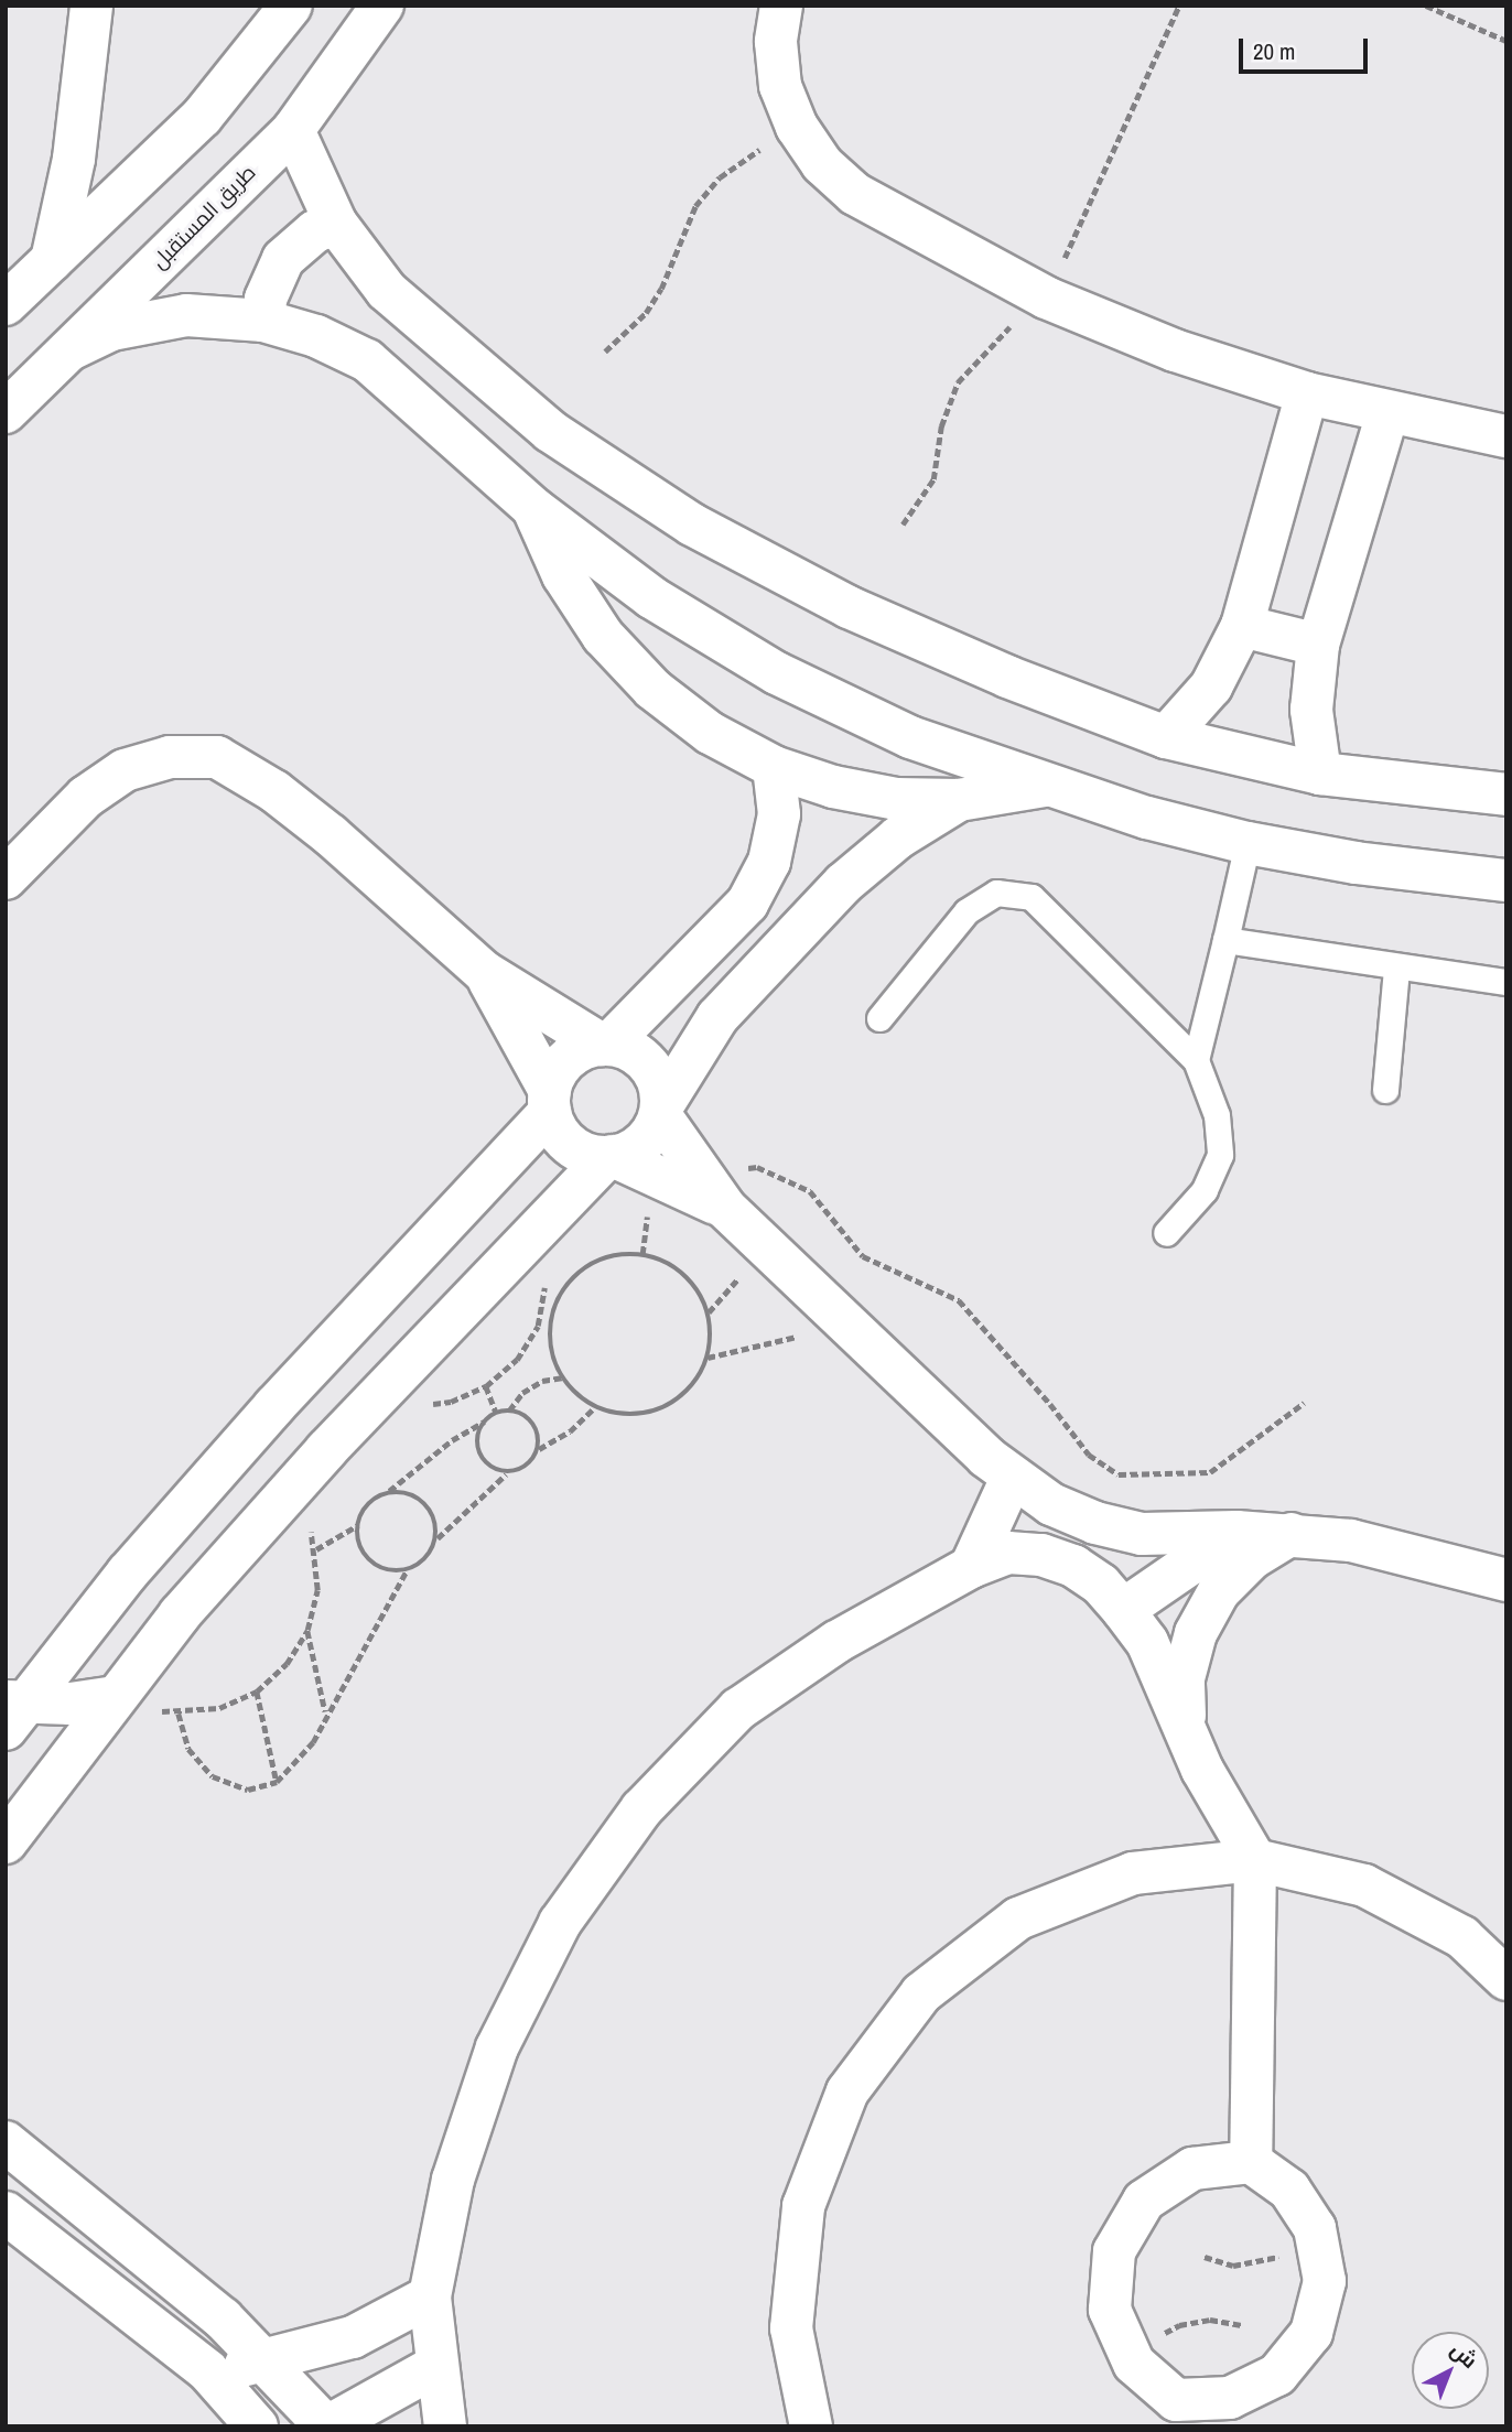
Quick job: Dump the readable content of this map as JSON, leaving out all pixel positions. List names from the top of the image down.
{
  "streets": {
    "street": ["طريق المستقبل"]
  },
  "scale_bar": "20 m",
  "north": "top right"
}
